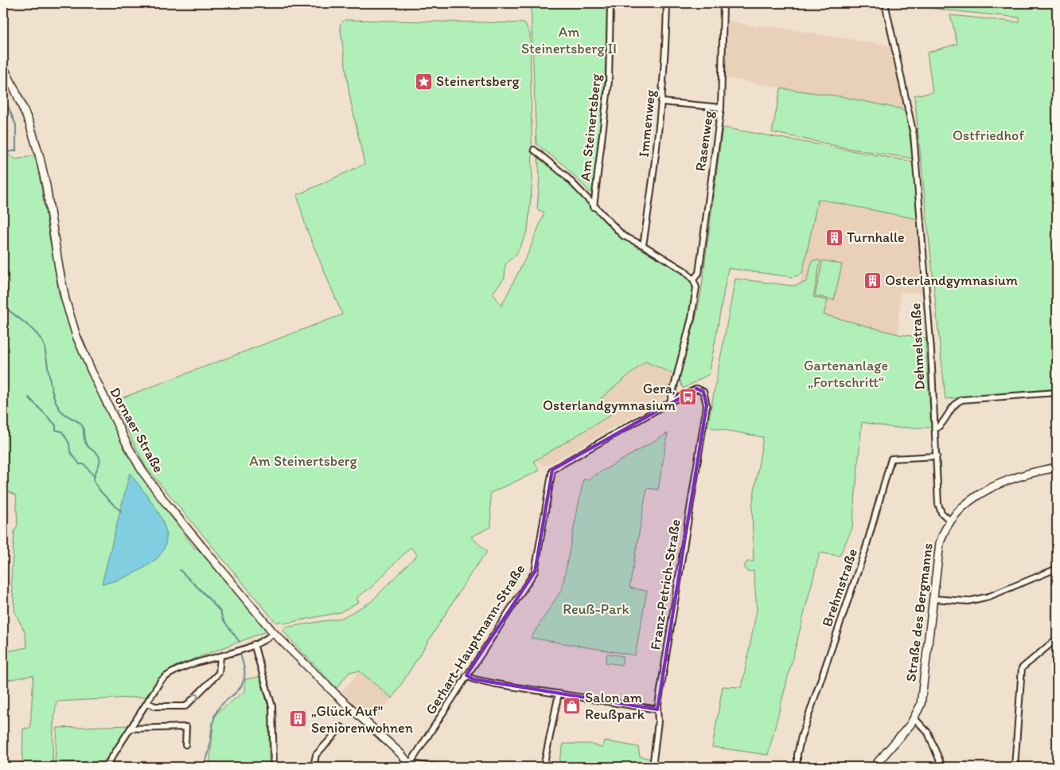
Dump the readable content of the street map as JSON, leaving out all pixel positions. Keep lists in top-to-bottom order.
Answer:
{
  "streets": {
    "main road": ["Dornaer Straße", "Straße des Bergmanns"],
    "street": [
      "Immenweg",
      "Am Steinertsberg",
      "Rasenweg",
      "Dehmelstraße",
      "Franz-Petrich-Straße",
      "Brehmstraße",
      "Gerhart-Hauptmann-Straße"
    ]
  },
  "crossings": [
    ["Immenweg", "Am Steinertsberg"],
    ["Am Steinertsberg", "Rasenweg"],
    ["Dehmelstraße", "Brehmstraße"],
    ["Dehmelstraße", "Straße des Bergmanns"],
    ["Dornaer Straße", "Gerhart-Hauptmann-Straße"],
    ["Franz-Petrich-Straße", "Gerhart-Hauptmann-Straße"]
  ],
  "one_way": ["Gerhart-Hauptmann-Straße"],
  "parks": [
    "Am Steinertsberg II",
    "Ostfriedhof",
    "Gartenanlage „Fortschritt“",
    "Am Steinertsberg",
    "Reuß-Park"
  ],
  "places": {
    "place": ["Steinertsberg"],
    "building": ["Turnhalle", "Osterlandgymnasium", "„Glück Auf\" Seniorenwohnen"],
    "bus stop": ["Gera, Osterlandgymnasium"],
    "shop": ["Salon am Reußpark"]
  }
}
